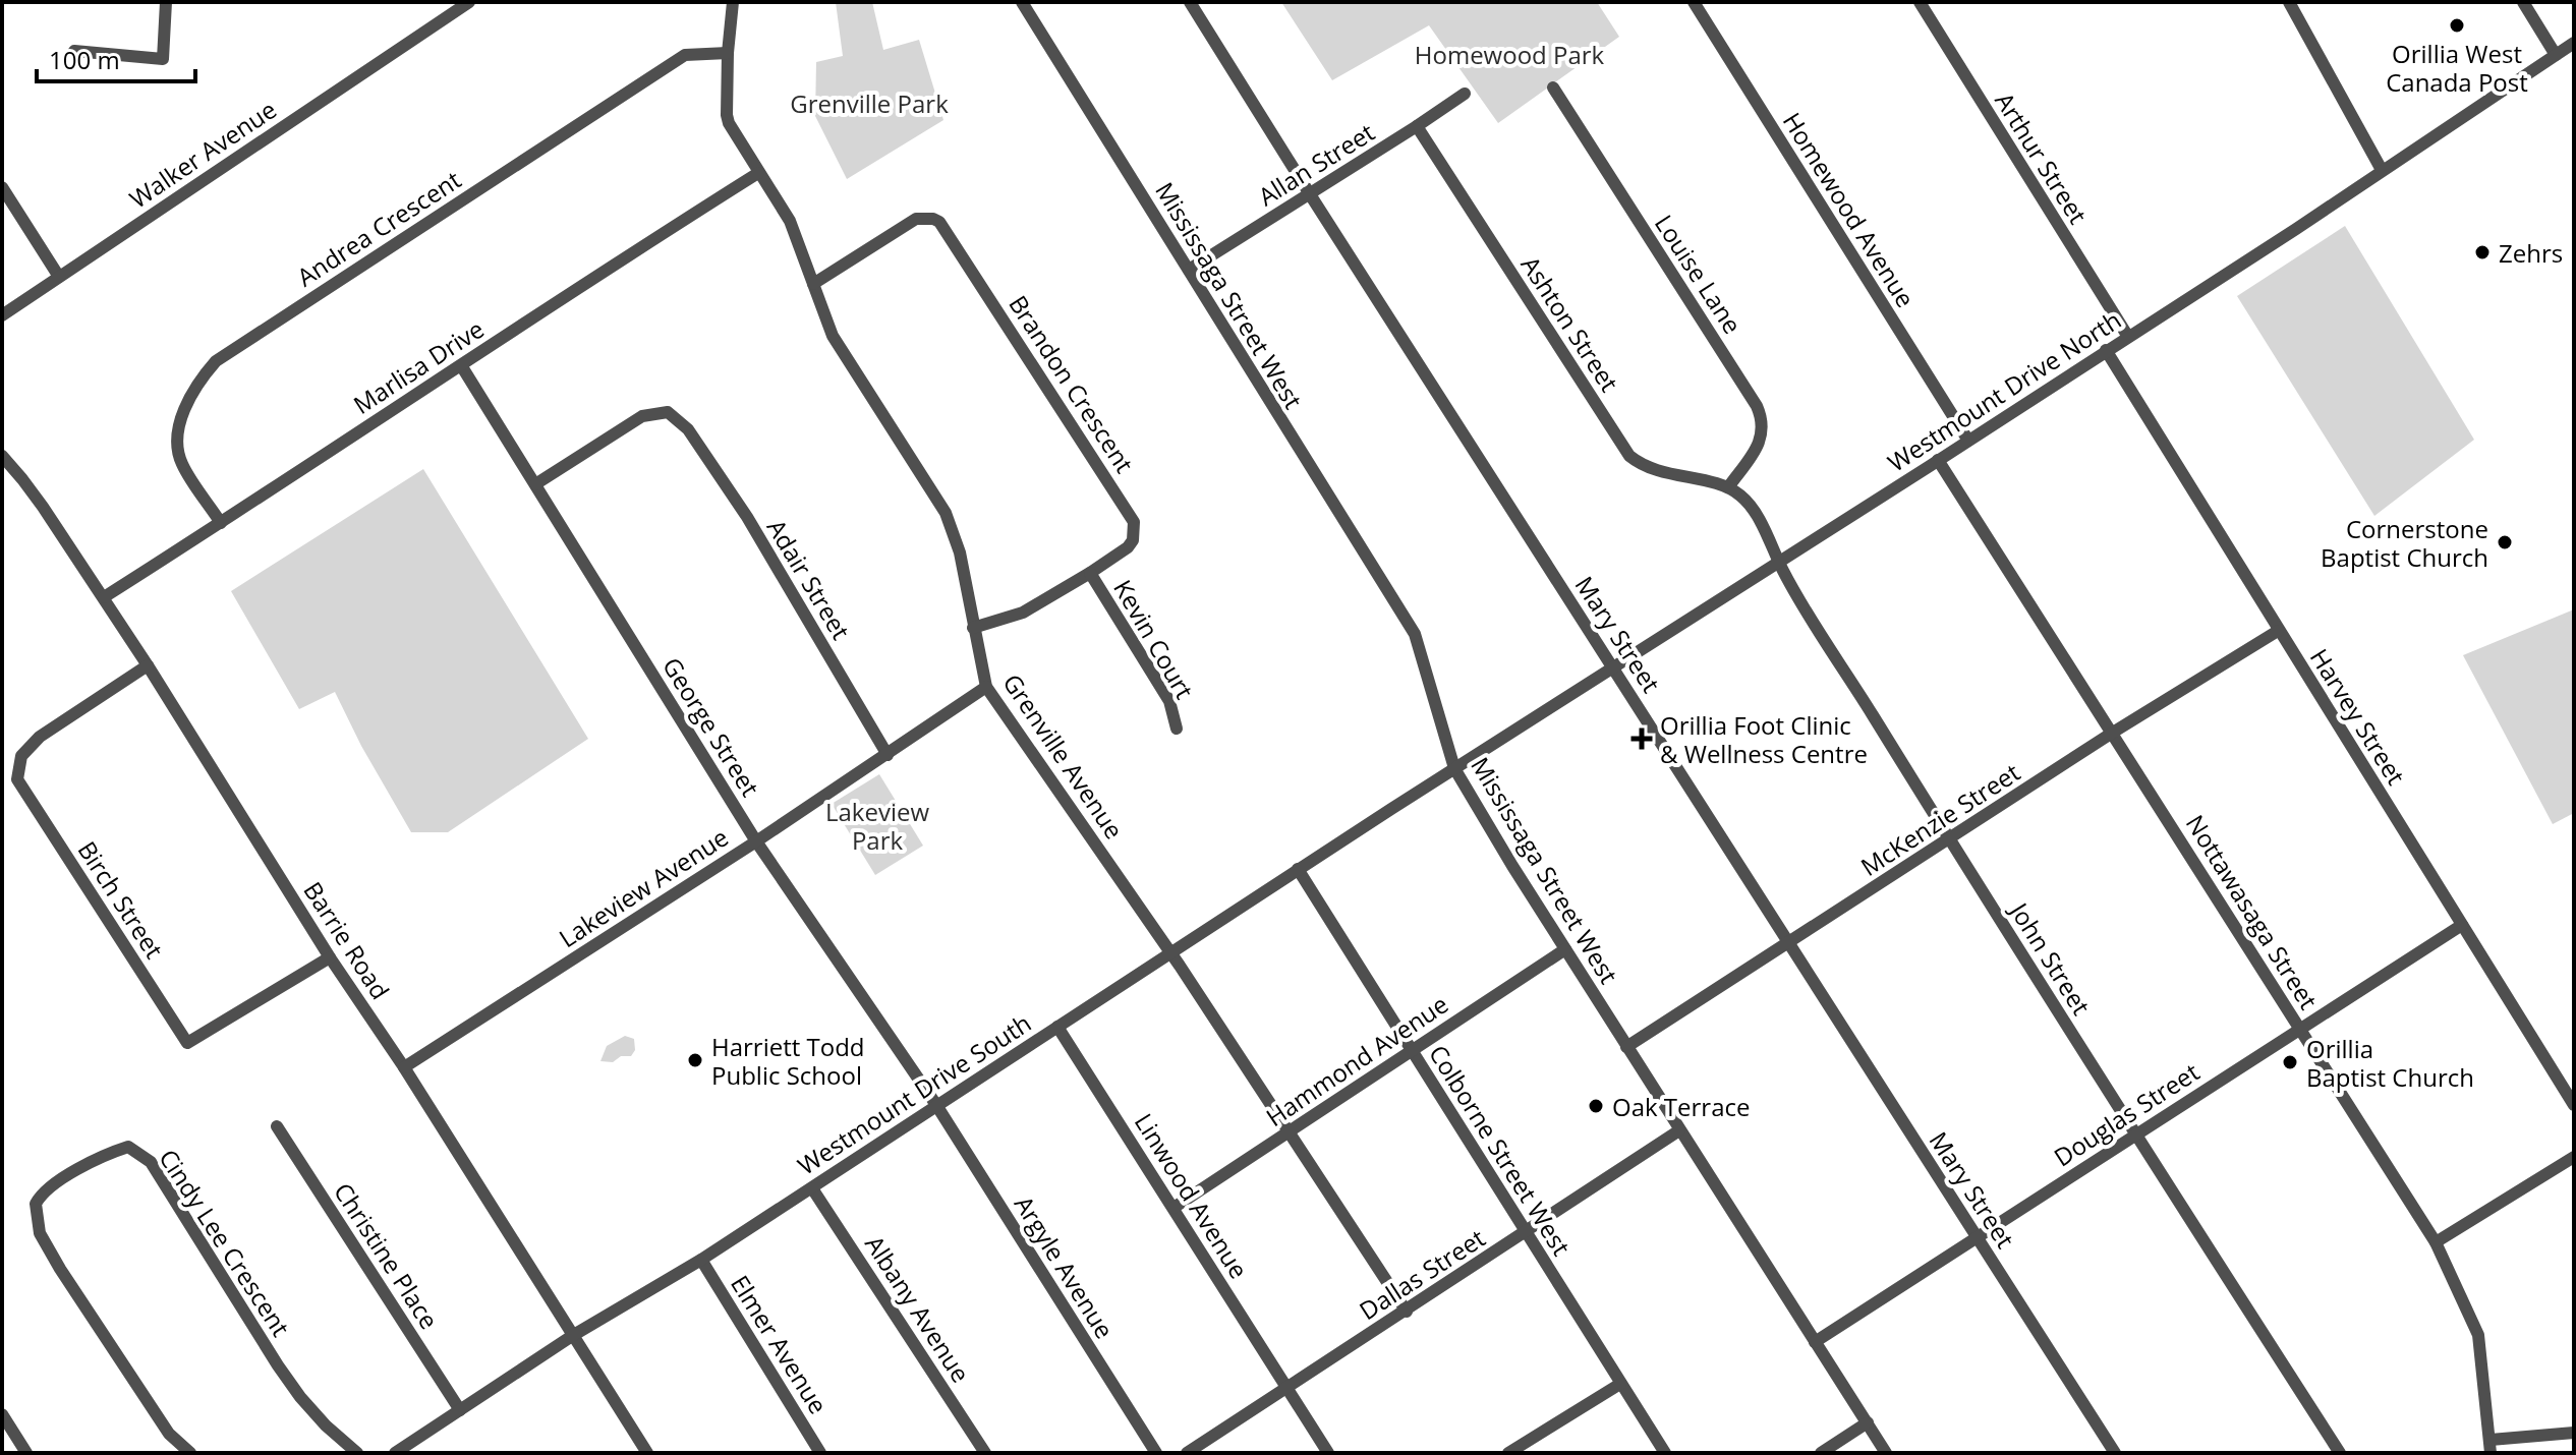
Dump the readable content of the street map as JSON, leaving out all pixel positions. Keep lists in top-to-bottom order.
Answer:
{
  "streets": {
    "street": [
      "Walker Avenue",
      "Arthur Street",
      "Allan Street",
      "Homewood Avenue",
      "Andrea Crescent",
      "Louise Lane",
      "Mississaga Street West",
      "Ashton Street",
      "Marlisa Drive",
      "Brandon Crescent",
      "Westmount Drive North",
      "Adair Street",
      "Mary Street",
      "Kevin Court",
      "Harvey Street",
      "George Street",
      "Grenville Avenue",
      "McKenzie Street",
      "Lakeview Avenue",
      "Birch Street",
      "Nottawasaga Street",
      "Barrie Road",
      "John Street",
      "Hammond Avenue",
      "Westmount Drive South",
      "Douglas Street",
      "Colborne Street West",
      "Linwood Avenue",
      "Cindy Lee Crescent",
      "Christine Place",
      "Argyle Avenue",
      "Dallas Street",
      "Albany Avenue",
      "Elmer Avenue"
    ]
  },
  "crossings": [
    ["Arthur Street", "Westmount Drive North"],
    ["Allan Street", "Mississaga Street West"],
    ["Allan Street", "Ashton Street"],
    ["Allan Street", "Mary Street"],
    ["Homewood Avenue", "Westmount Drive North"],
    ["Andrea Crescent", "Marlisa Drive"],
    ["Andrea Crescent", "Grenville Avenue"],
    ["Louise Lane", "Ashton Street"],
    ["Louise Lane", "John Street"],
    ["Mississaga Street West", "Westmount Drive North"],
    ["Mississaga Street West", "McKenzie Street"],
    ["Mississaga Street West", "Hammond Avenue"],
    ["Mississaga Street West", "Westmount Drive South"],
    ["Mississaga Street West", "Douglas Street"],
    ["Mississaga Street West", "Dallas Street"],
    ["Ashton Street", "John Street"],
    ["Marlisa Drive", "George Street"],
    ["Marlisa Drive", "Grenville Avenue"],
    ["Marlisa Drive", "Barrie Road"],
    ["Brandon Crescent", "Kevin Court"],
    ["Brandon Crescent", "Grenville Avenue"],
    ["Westmount Drive North", "Mary Street"],
    ["Westmount Drive North", "Harvey Street"],
    ["Westmount Drive North", "Nottawasaga Street"],
    ["Westmount Drive North", "John Street"],
    ["Westmount Drive North", "Westmount Drive South"],
    ["Adair Street", "George Street"],
    ["Adair Street", "Lakeview Avenue"],
    ["Mary Street", "McKenzie Street"],
    ["Mary Street", "Douglas Street"],
    ["Harvey Street", "McKenzie Street"],
    ["Harvey Street", "Douglas Street"],
    ["George Street", "Lakeview Avenue"],
    ["George Street", "Westmount Drive South"],
    ["George Street", "Argyle Avenue"],
    ["Grenville Avenue", "Lakeview Avenue"],
    ["Grenville Avenue", "Hammond Avenue"],
    ["Grenville Avenue", "Westmount Drive South"],
    ["Grenville Avenue", "Dallas Street"],
    ["McKenzie Street", "Nottawasaga Street"],
    ["McKenzie Street", "John Street"],
    ["Lakeview Avenue", "Barrie Road"],
    ["Birch Street", "Barrie Road"],
    ["Nottawasaga Street", "Douglas Street"],
    ["Barrie Road", "Westmount Drive South"],
    ["John Street", "Douglas Street"],
    ["Hammond Avenue", "Colborne Street West"],
    ["Hammond Avenue", "Linwood Avenue"],
    ["Westmount Drive South", "Colborne Street West"],
    ["Westmount Drive South", "Linwood Avenue"],
    ["Westmount Drive South", "Christine Place"],
    ["Westmount Drive South", "Argyle Avenue"],
    ["Westmount Drive South", "Albany Avenue"],
    ["Westmount Drive South", "Elmer Avenue"],
    ["Colborne Street West", "Dallas Street"],
    ["Linwood Avenue", "Dallas Street"]
  ],
  "parks": ["Homewood Park", "Grenville Park", "Lakeview Park"],
  "places": {
    "other": [
      "Orillia West Canada Post",
      "Zehrs",
      "Cornerstone Baptist Church",
      "Harriett Todd Public School",
      "Orillia Baptist Church",
      "Oak Terrace"
    ],
    "health": ["Orillia Foot Clinic & Wellness Centre"]
  },
  "scale_bar": "100 m"
}
